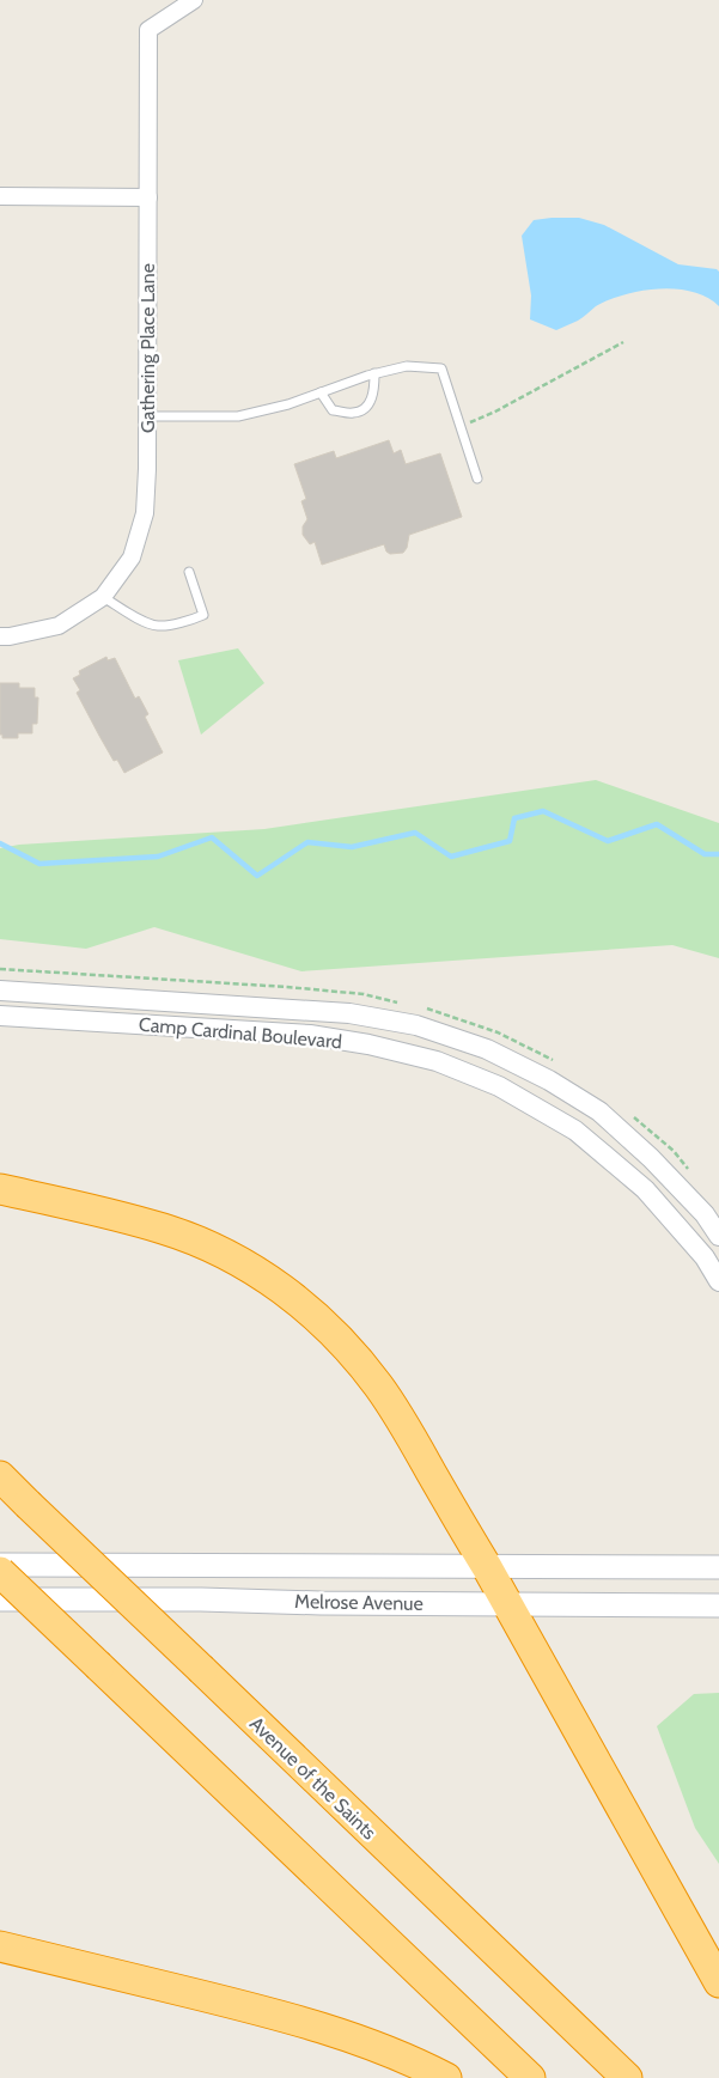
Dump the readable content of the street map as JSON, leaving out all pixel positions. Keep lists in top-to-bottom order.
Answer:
{
  "streets": {
    "highway": ["Avenue of the Saints"],
    "main road": ["Melrose Avenue"],
    "street": ["Gathering Place Lane", "Camp Cardinal Boulevard"]
  }
}
